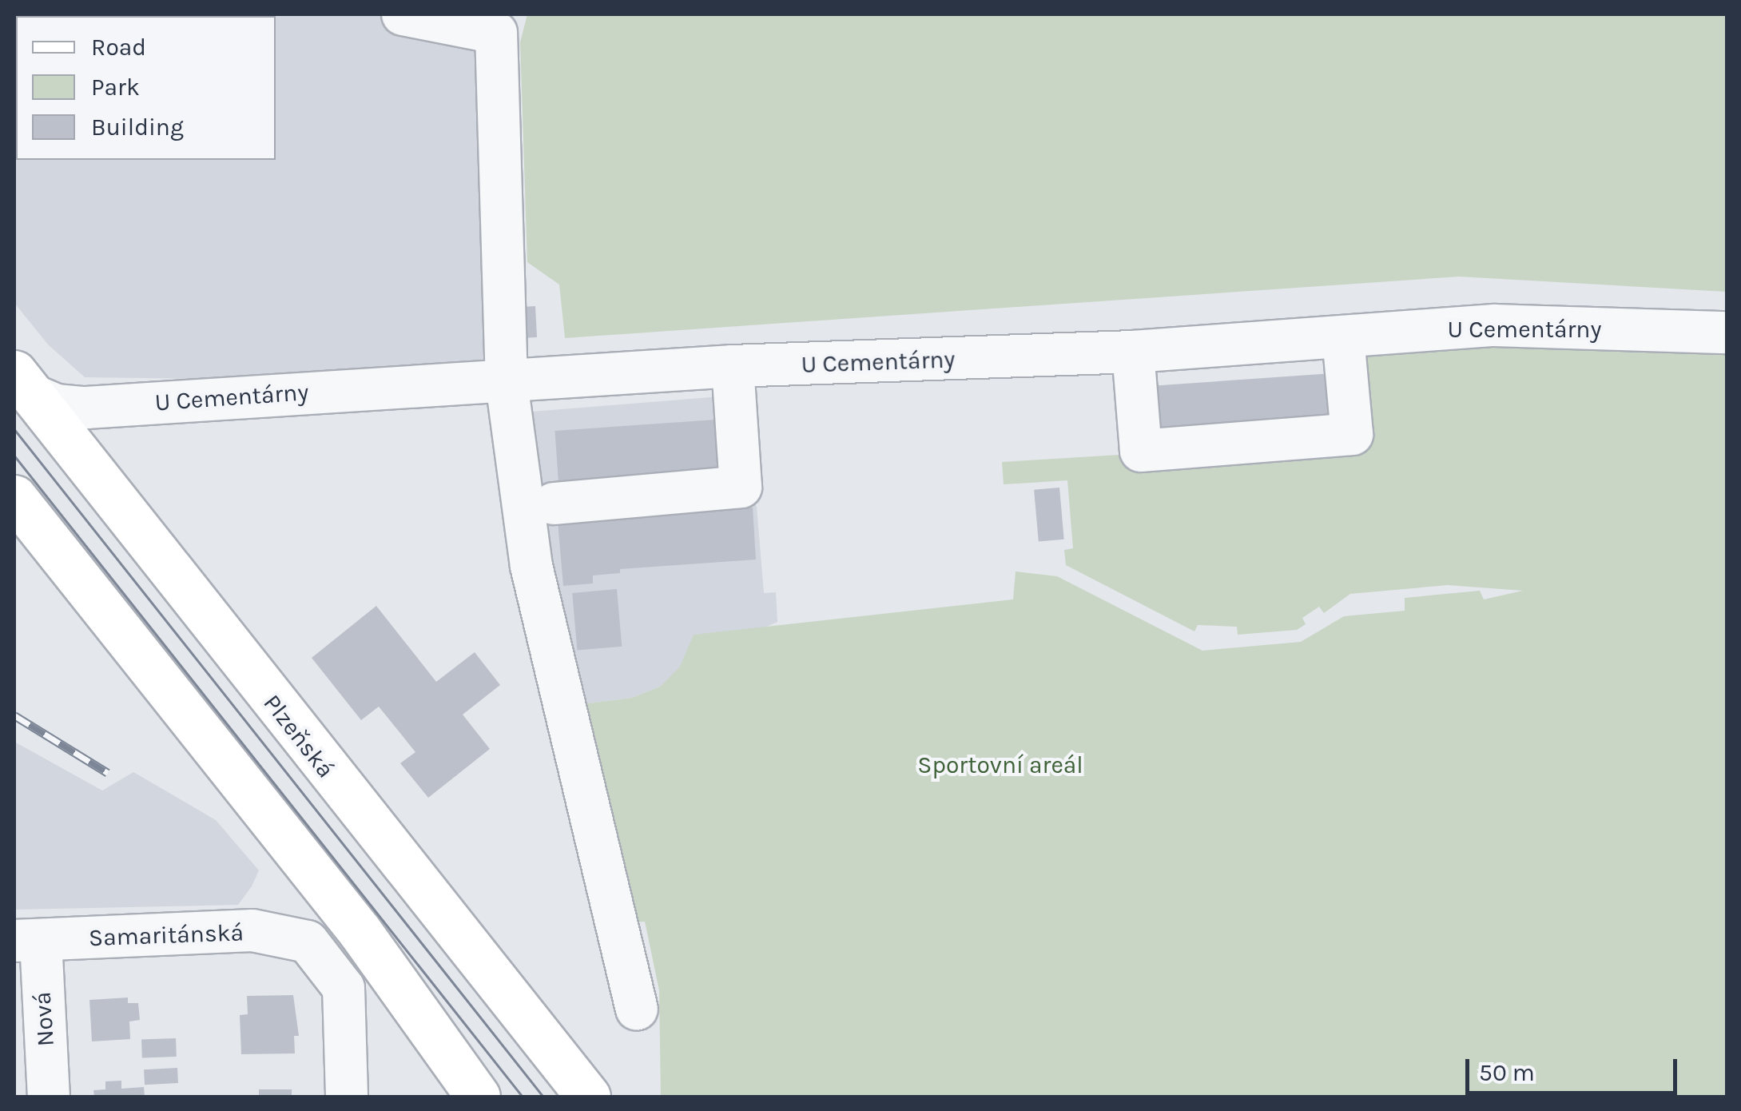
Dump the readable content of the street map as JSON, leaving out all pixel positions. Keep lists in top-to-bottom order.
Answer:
{
  "streets": {
    "main road": ["Plzeňská"],
    "street": ["U Cementárny", "Samaritánská", "Nová"]
  },
  "crossings": [
    ["U Cementárny", "Plzeňská"],
    ["Samaritánská", "Nová"]
  ],
  "parks": ["Sportovní areál"],
  "legend": ["Road", "Park", "Building"],
  "scale_bar": "50 m"
}
